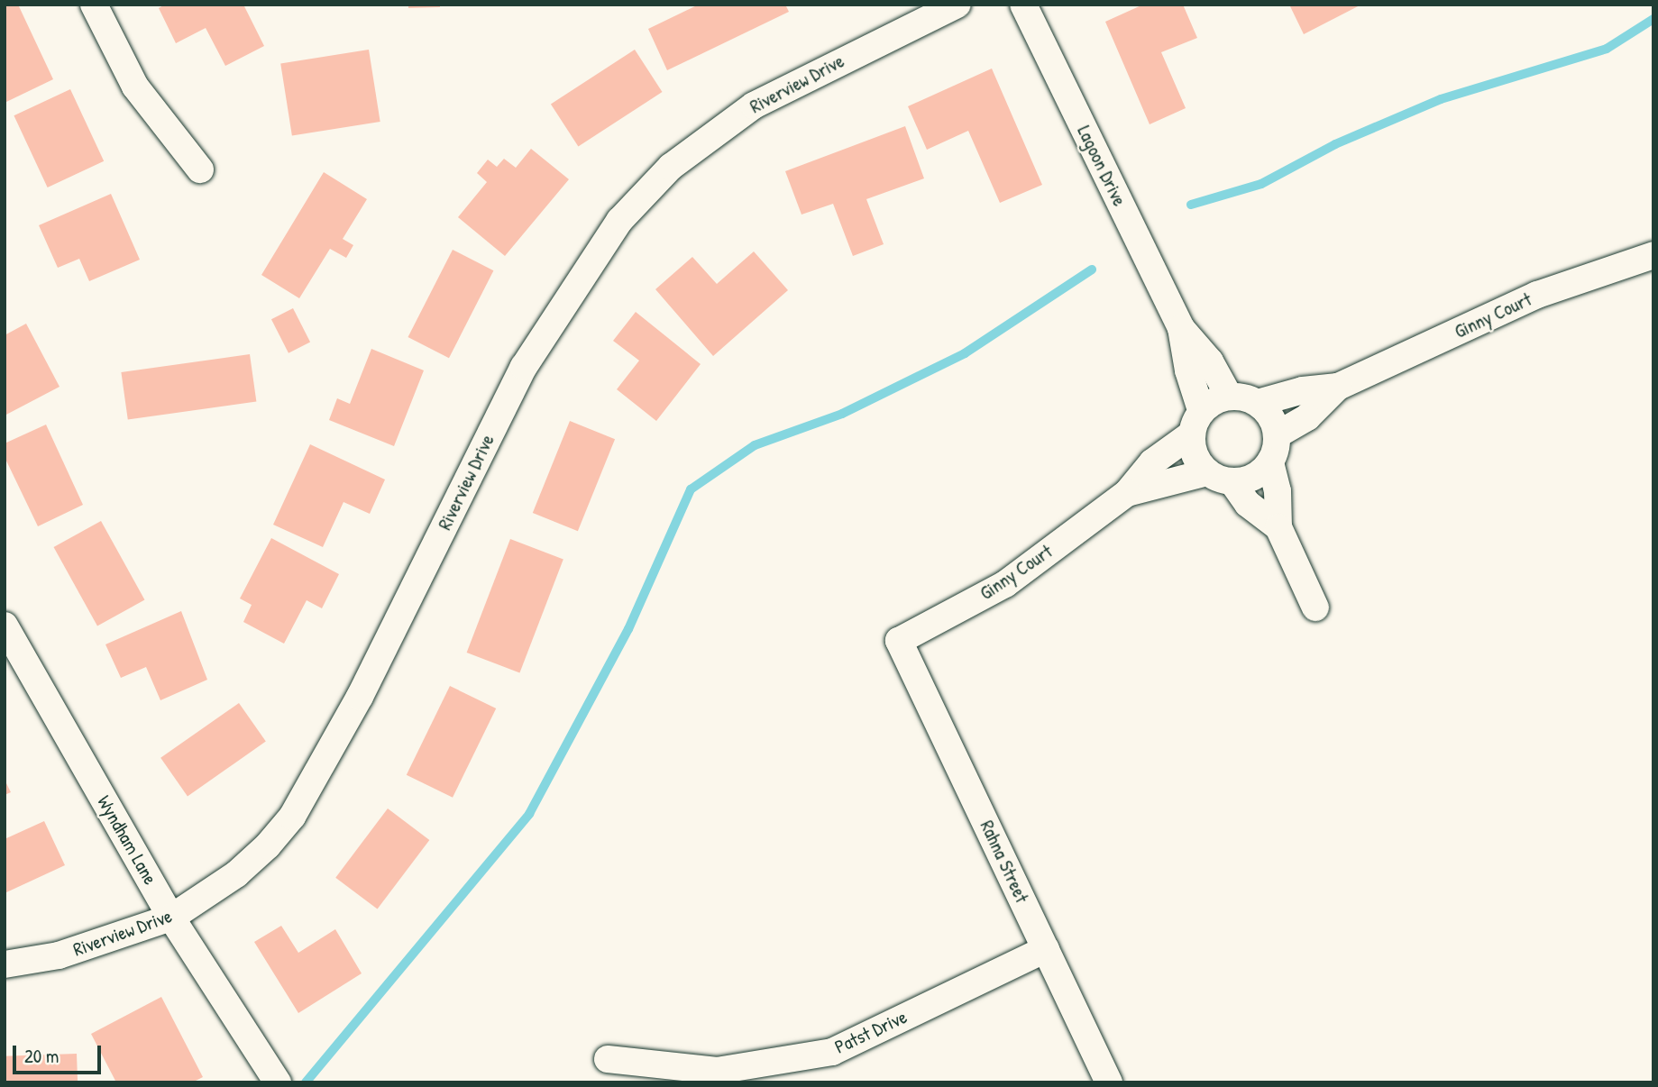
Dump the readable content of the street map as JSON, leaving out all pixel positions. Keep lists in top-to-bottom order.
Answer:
{
  "streets": {
    "street": [
      "Riverview Drive",
      "Lagoon Drive",
      "Ginny Court",
      "Wyndham Lane",
      "Rahna Street",
      "Patst Drive"
    ]
  },
  "crossings": [
    ["Riverview Drive", "Wyndham Lane"],
    ["Ginny Court", "Rahna Street"],
    ["Rahna Street", "Patst Drive"]
  ],
  "scale_bar": "20 m"
}
